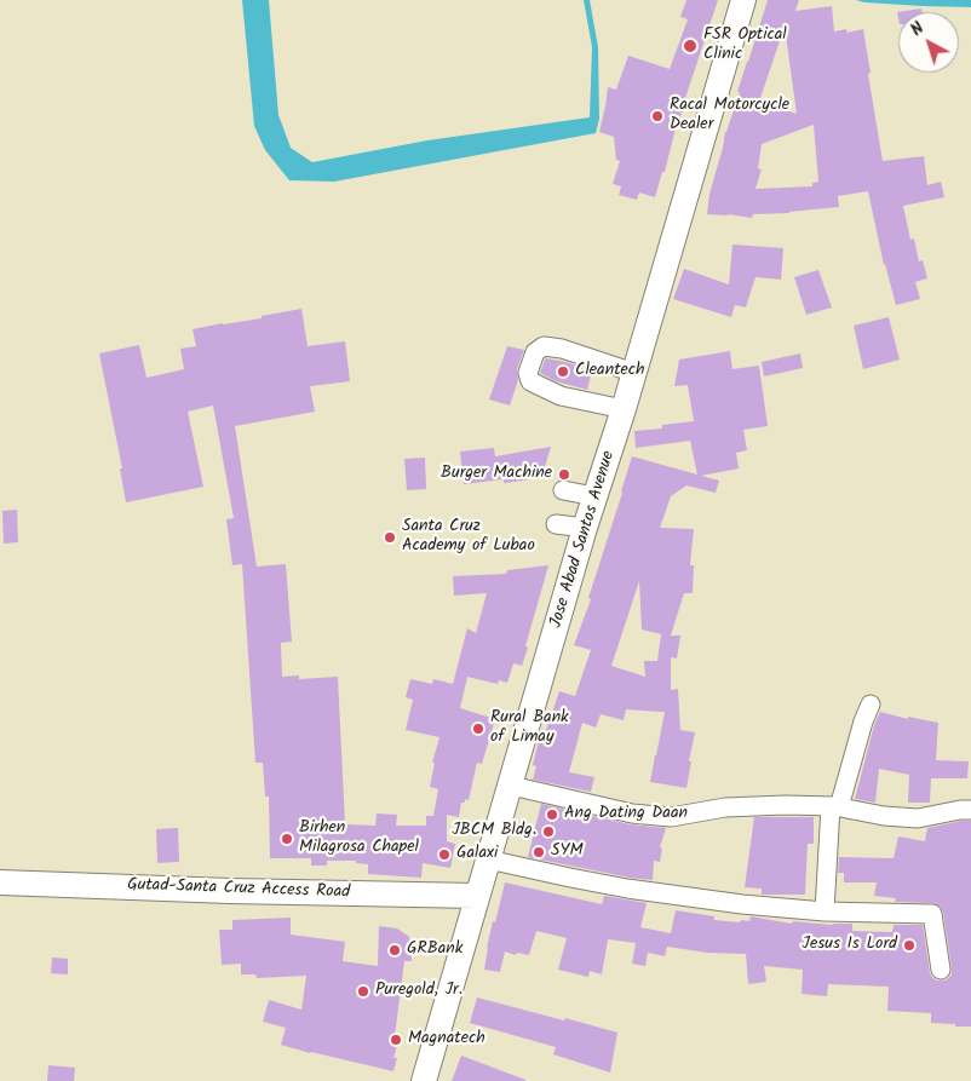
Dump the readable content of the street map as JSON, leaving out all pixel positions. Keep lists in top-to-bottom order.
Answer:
{
  "streets": {
    "main road": ["Jose Abad Santos Avenue", "Gutad-Santa Cruz Access Road"]
  },
  "crossings": [
    ["Jose Abad Santos Avenue", "Gutad-Santa Cruz Access Road"]
  ],
  "places": [
    "FSR Optical Clinic",
    "Racal Motorcycle Dealer",
    "Cleantech",
    "Burger Machine",
    "Santa Cruz Academy of Lubao",
    "Rural Bank of Limay",
    "Ang Dating Daan",
    "JBCM Bldg.",
    "Birhen Milagrosa Chapel",
    "SYM",
    "Galaxi",
    "Jesus Is Lord",
    "GRBank",
    "Puregold, Jr.",
    "Magnatech"
  ],
  "north": "top left"
}
